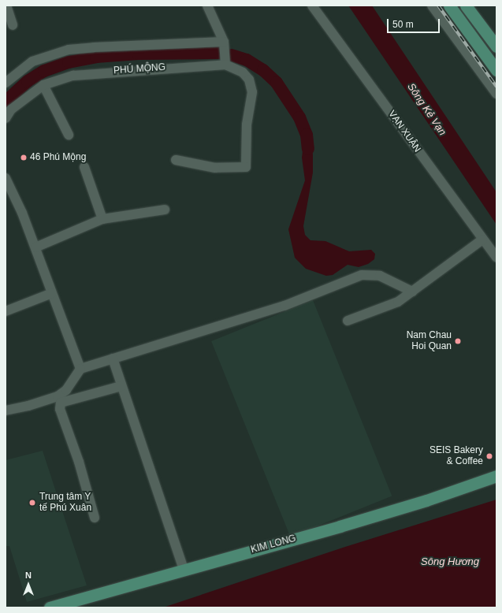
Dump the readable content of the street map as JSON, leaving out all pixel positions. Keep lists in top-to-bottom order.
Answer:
{
  "streets": {
    "main road": ["KIM LONG"],
    "street": ["PHÚ MỘNG", "VẠN XUÂN"]
  },
  "water": ["Sông Kẻ Vạn", "Sông Hương"],
  "places": [
    "46 Phú Mộng",
    "Nam Chau Hoi Quan",
    "SEIS Bakery & Coffee",
    "Trung tâm Y tế Phú Xuân"
  ],
  "scale_bar": "50 m",
  "north": "top"
}
